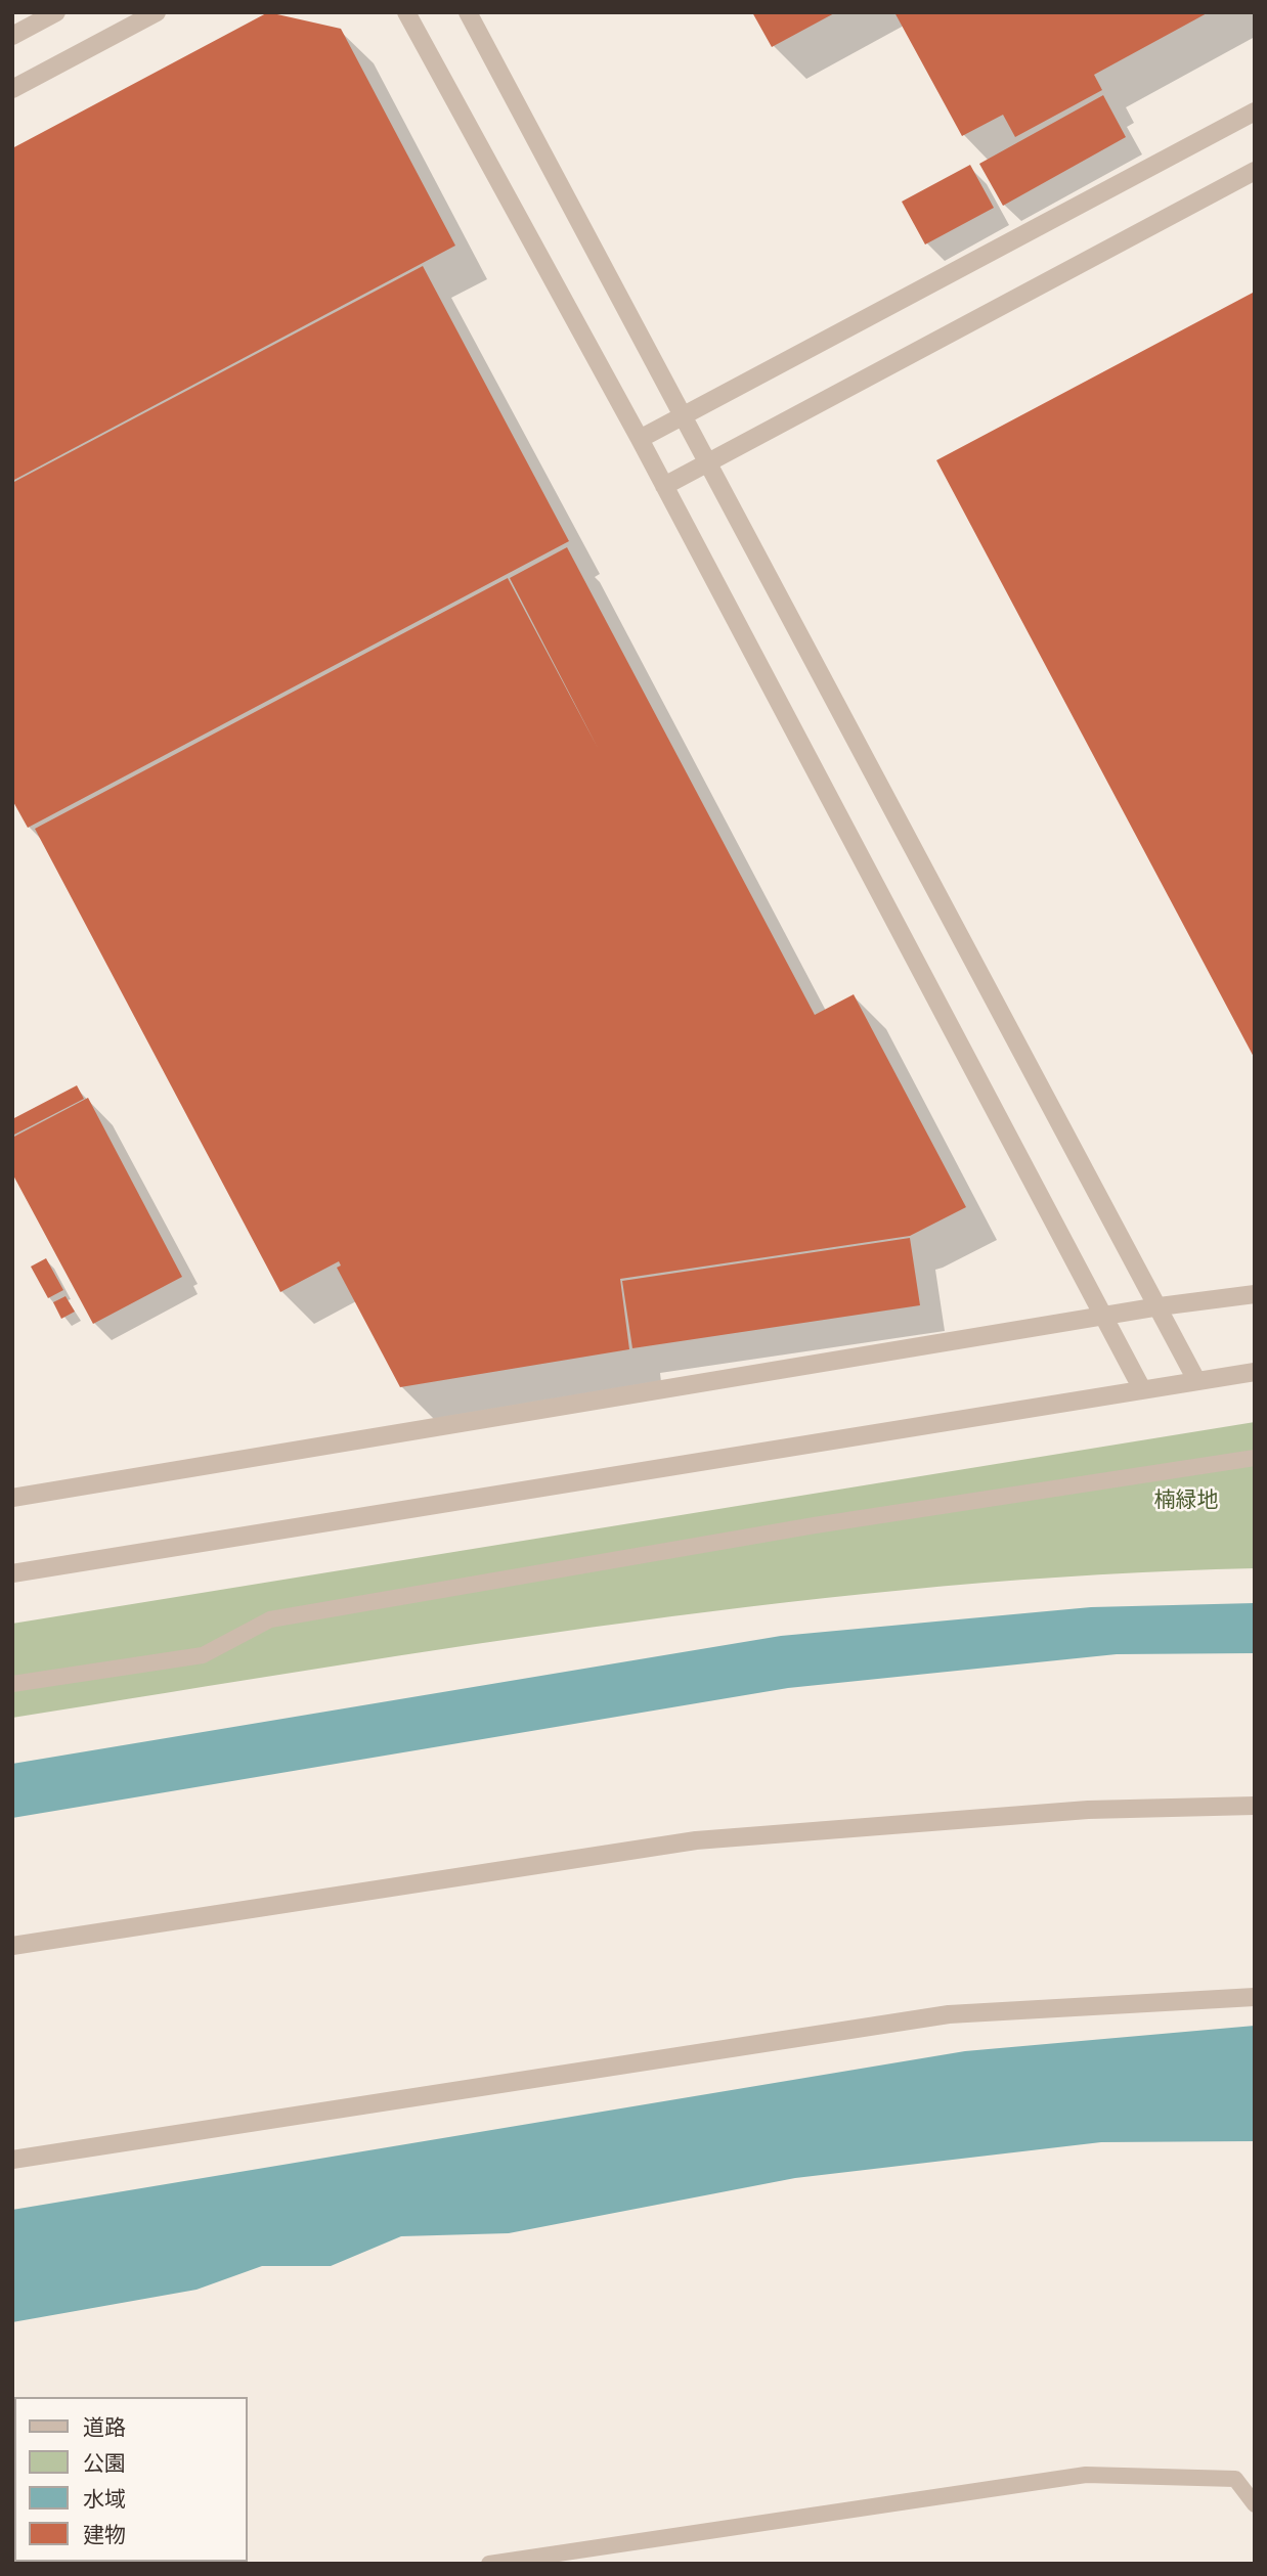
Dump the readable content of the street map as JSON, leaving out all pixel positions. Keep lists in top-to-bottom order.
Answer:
{
  "parks": ["楠緑地"],
  "legend": [
    "道路",
    "公園",
    "水域",
    "建物"
  ]
}
